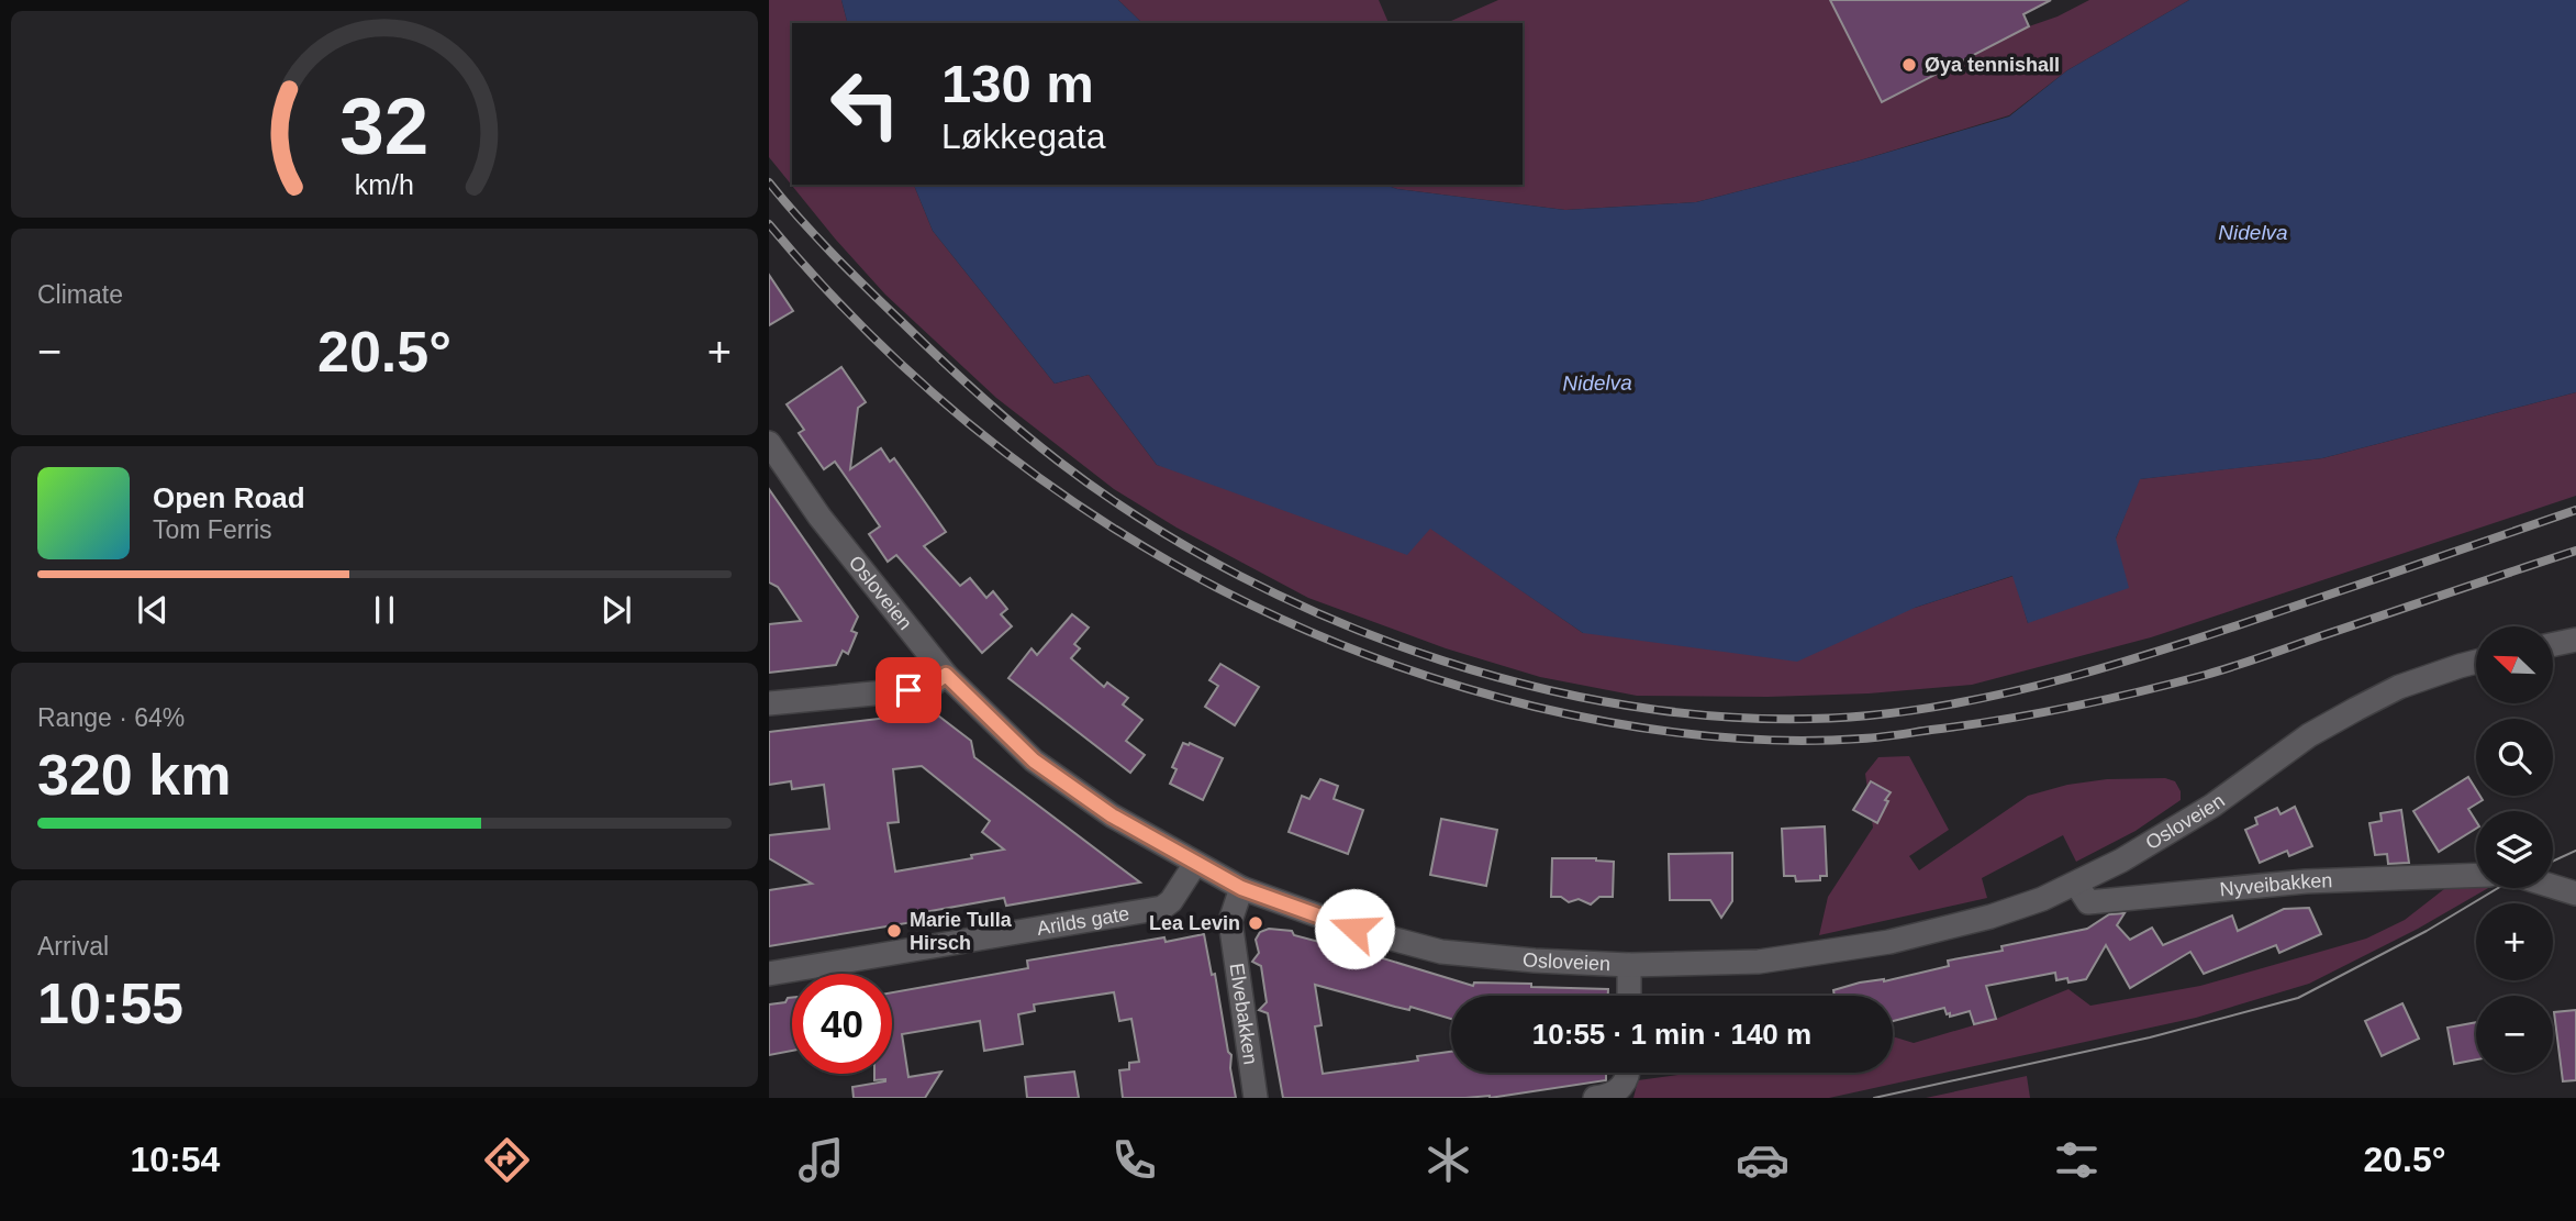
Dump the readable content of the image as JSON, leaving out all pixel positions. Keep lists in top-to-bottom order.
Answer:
{
  "streets": {
    "street": [
      "Osloveien",
      "Nyveibakken",
      "Arilds gate",
      "Elvebakken"
    ]
  },
  "crossings": [
    ["Osloveien", "Nyveibakken"],
    ["Osloveien", "Arilds gate"],
    ["Osloveien", "Elvebakken"]
  ],
  "water": ["Nidelva"],
  "places": ["Øya tennishall", "Lea Levin", "Marie Tulla Hirsch"],
  "north": "top left",
  "page": {
    "turn": ["130 m", "Løkkegata"],
    "tile": [
      "Climate",
      ["Range · 64%", "320 km"],
      ["Arrival", "10:55"]
    ],
    "heat": ["−", "20.5°", "+"],
    "song": ["Open Road", "Tom Ferris"],
    "map_buttons": ["+", "−"],
    "limit": "40",
    "trip": "10:55 · 1 min · 140 m",
    "tabs": ["10:54", "20.5°"],
    "gauge": ["32", "km/h"]
  }
}
